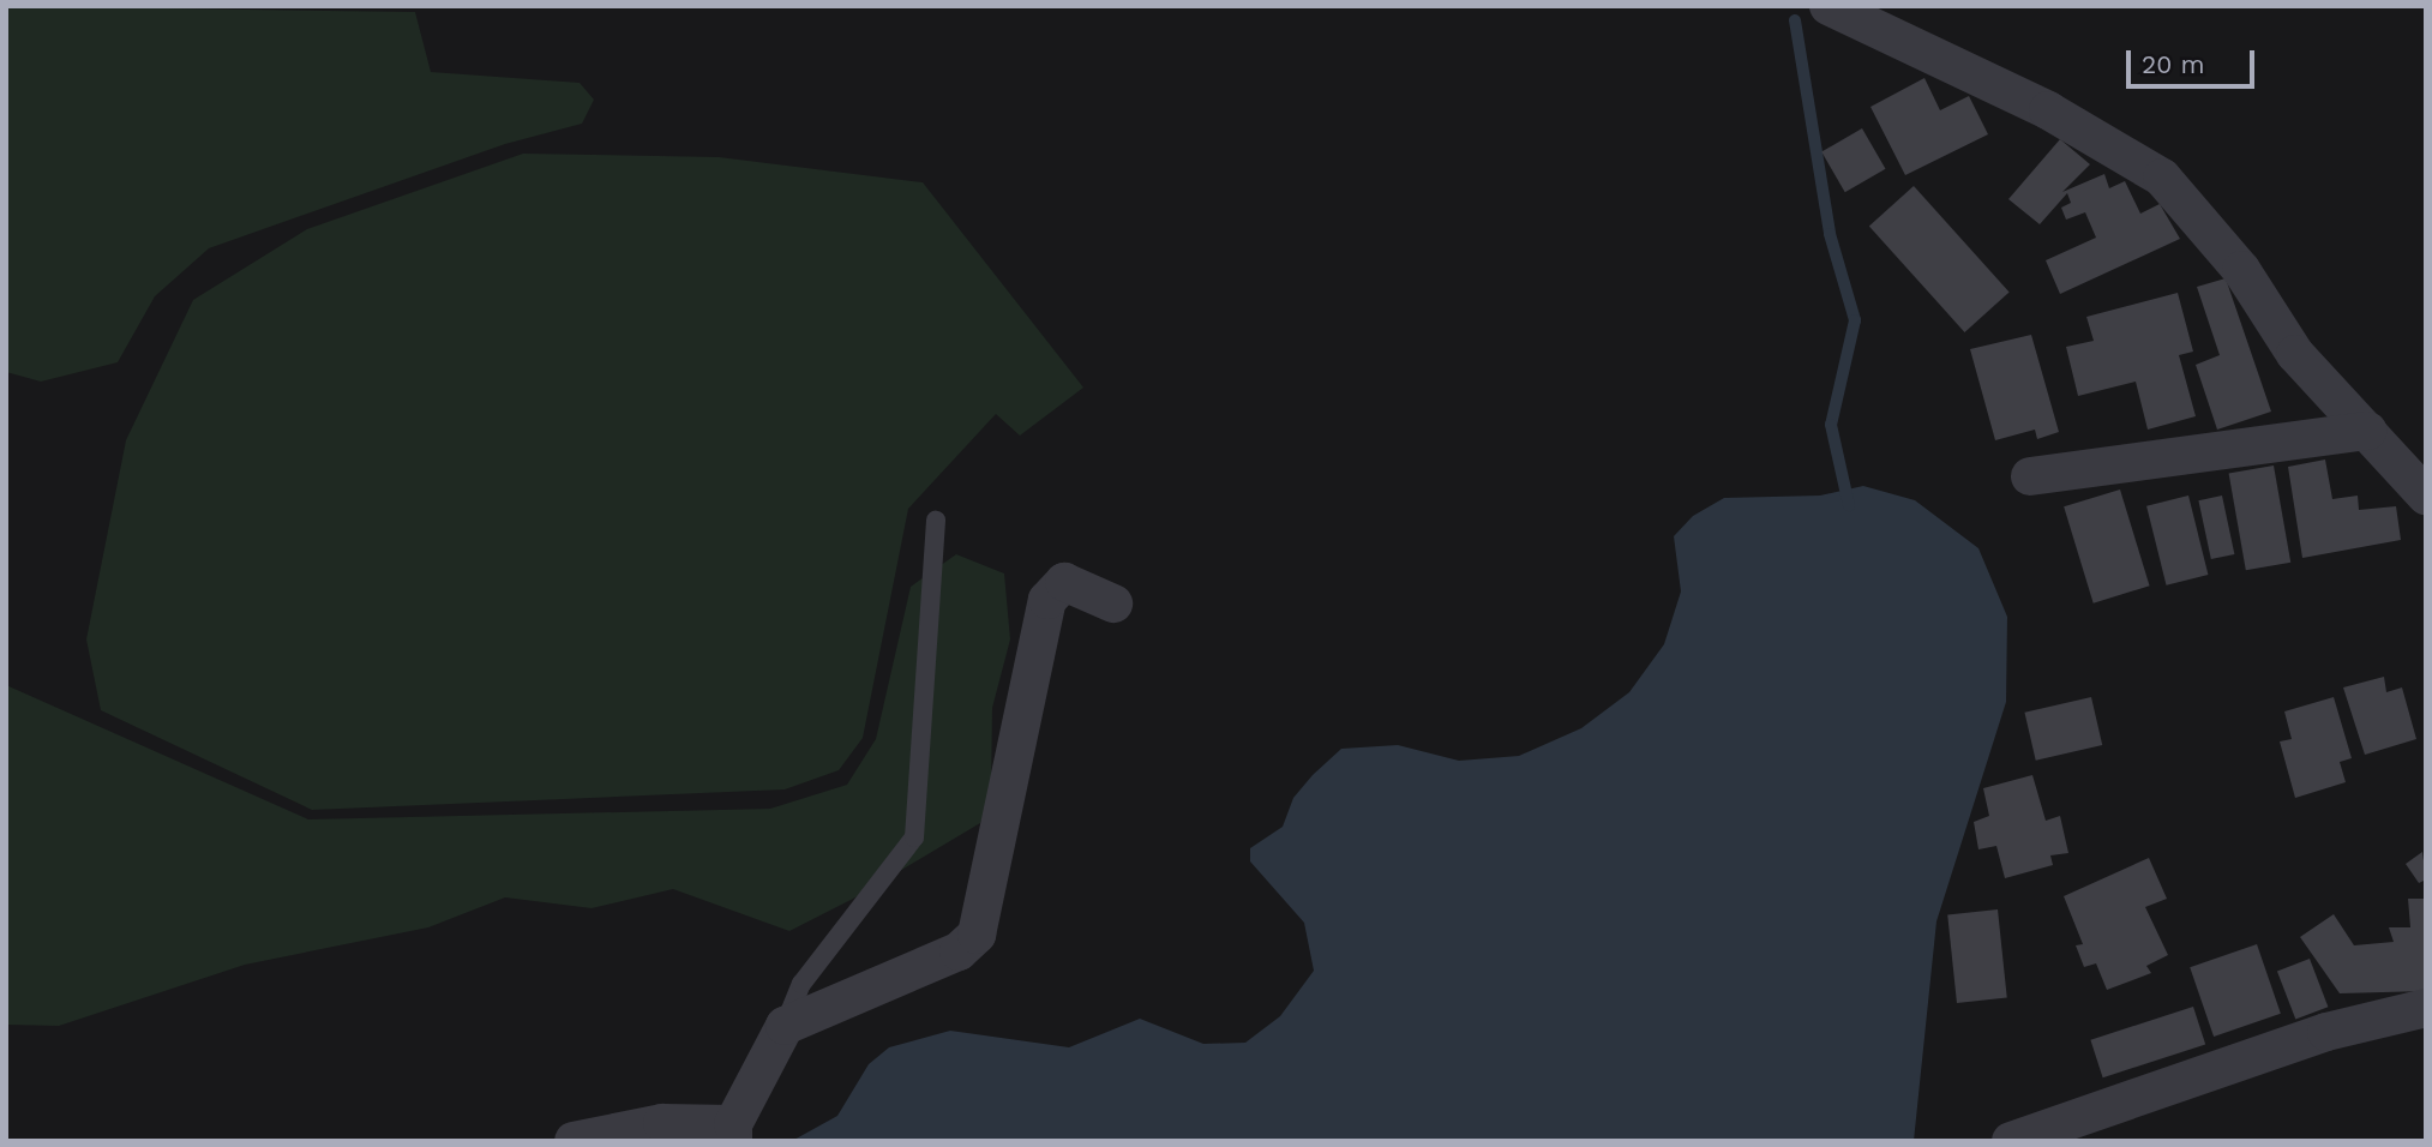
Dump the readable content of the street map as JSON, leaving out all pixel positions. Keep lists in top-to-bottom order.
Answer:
{
  "scale_bar": "20 m"
}
